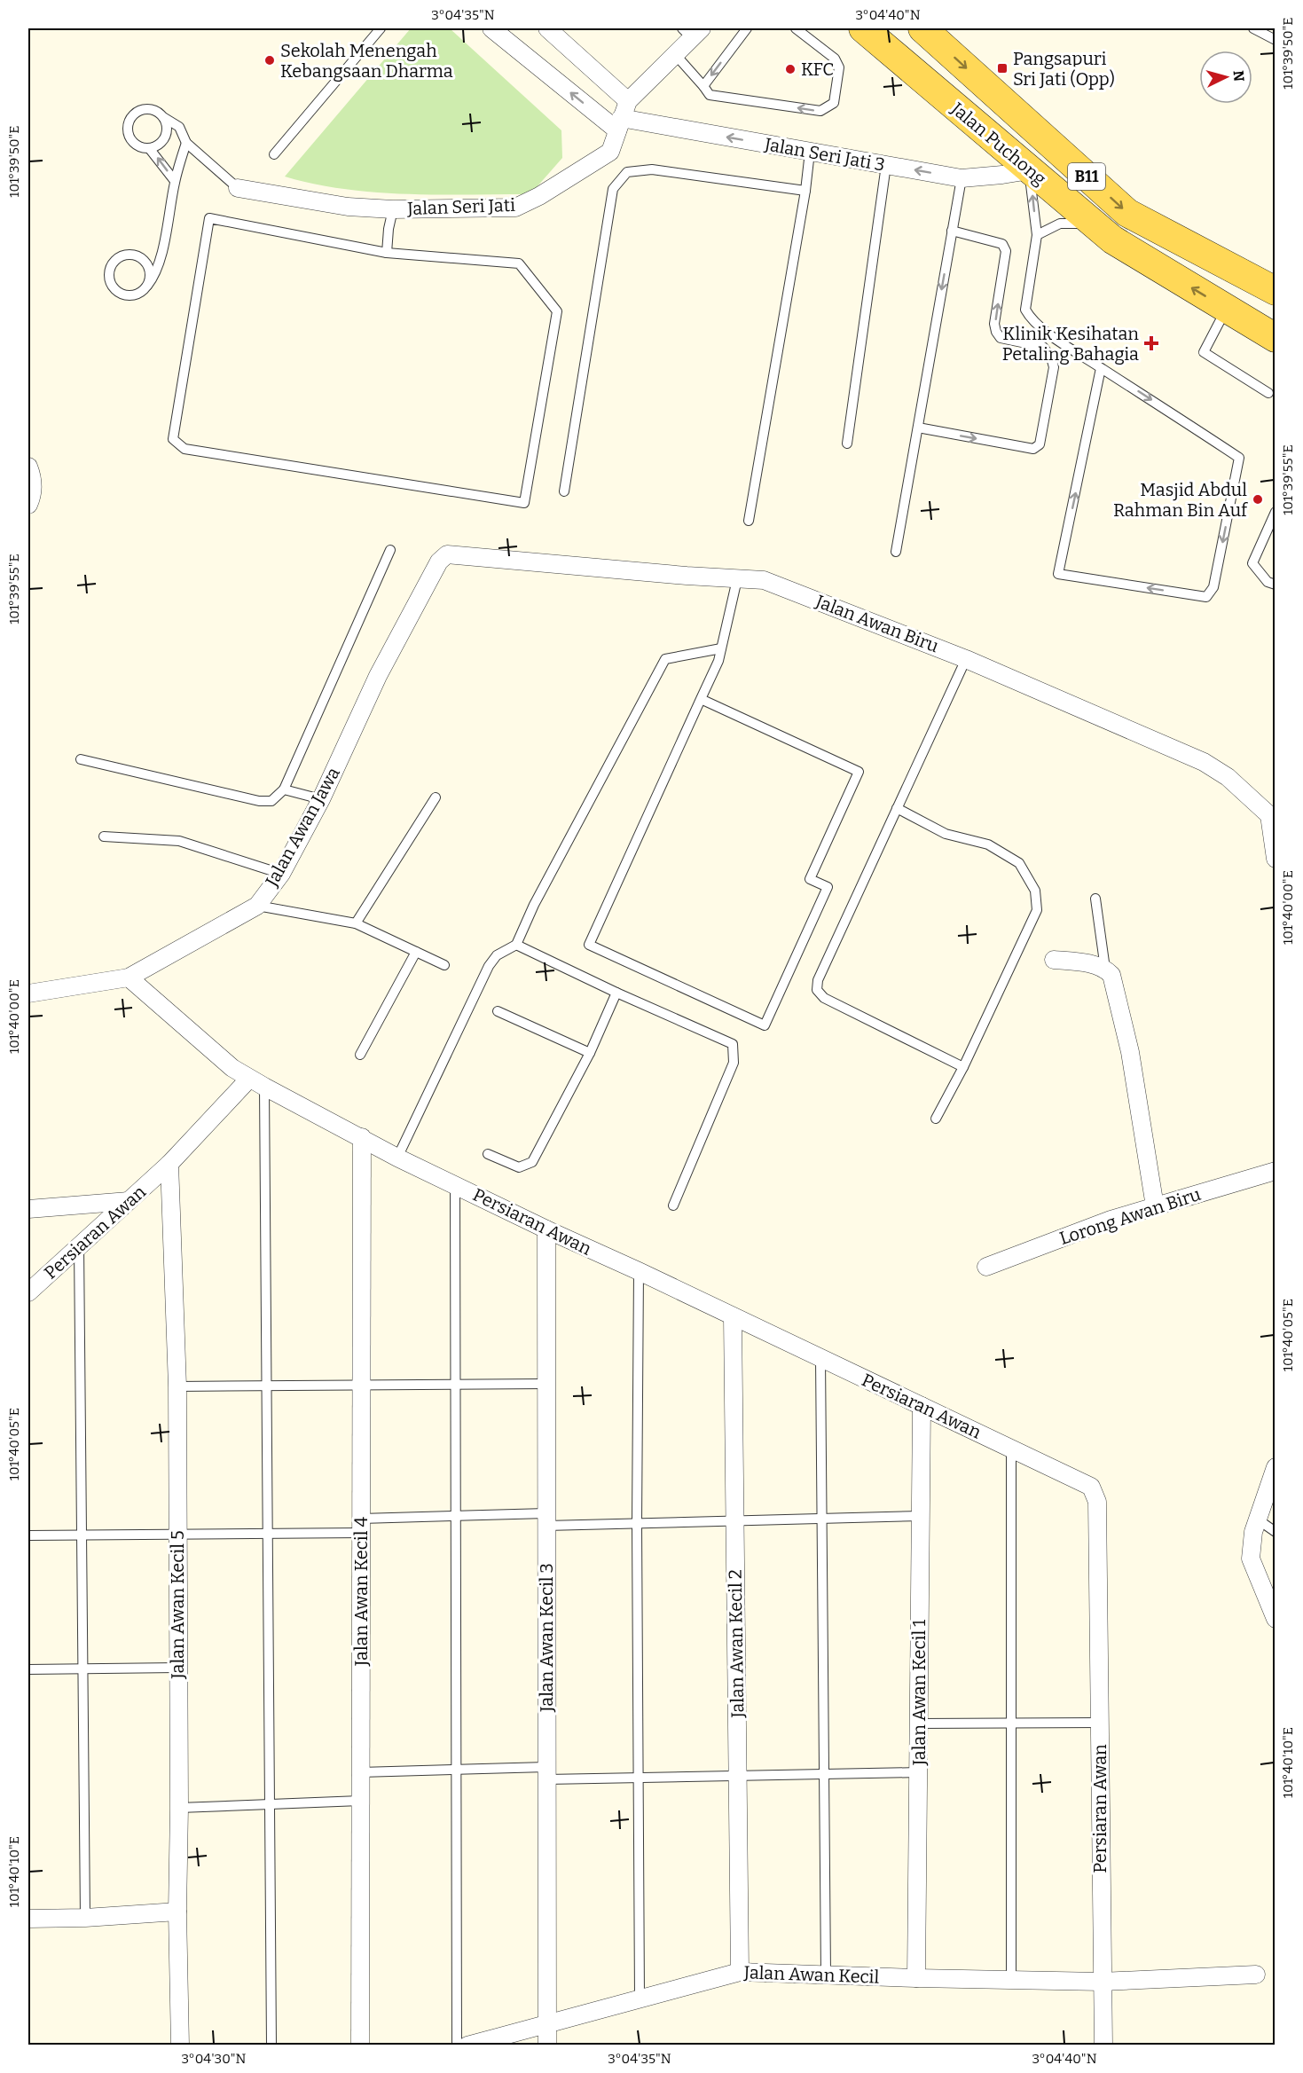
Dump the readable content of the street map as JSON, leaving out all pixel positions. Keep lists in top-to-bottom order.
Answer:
{
  "streets": {
    "main road": ["Jalan Puchong", "B11"],
    "street": [
      "Jalan Seri Jati 3",
      "Jalan Seri Jati",
      "Jalan Awan Biru",
      "Jalan Awan Jawa",
      "Lorong Awan Biru",
      "Persiaran Awan",
      "Jalan Awan Kecil 4",
      "Jalan Awan Kecil 5",
      "Jalan Awan Kecil 3",
      "Jalan Awan Kecil 2",
      "Jalan Awan Kecil 1",
      "Jalan Awan Kecil"
    ]
  },
  "crossings": [
    ["Jalan Puchong", "Jalan Seri Jati 3"],
    ["Jalan Seri Jati 3", "Jalan Seri Jati"],
    ["Jalan Awan Biru", "Jalan Awan Jawa"],
    ["Jalan Awan Jawa", "Persiaran Awan"],
    ["Persiaran Awan", "Jalan Awan Kecil 4"],
    ["Persiaran Awan", "Jalan Awan Kecil 5"],
    ["Persiaran Awan", "Jalan Awan Kecil 3"],
    ["Persiaran Awan", "Jalan Awan Kecil 2"],
    ["Persiaran Awan", "Jalan Awan Kecil 1"],
    ["Persiaran Awan", "Jalan Awan Kecil"],
    ["Jalan Awan Kecil 3", "Jalan Awan Kecil"],
    ["Jalan Awan Kecil 2", "Jalan Awan Kecil"],
    ["Jalan Awan Kecil 1", "Jalan Awan Kecil"]
  ],
  "one_way": ["Jalan Seri Jati 3"],
  "places": {
    "other": ["Sekolah Menengah Kebangsaan Dharma", "KFC", "Masjid Abdul Rahman Bin Auf"],
    "transit": ["Pangsapuri Sri Jati (Opp)"],
    "health": ["Klinik Kesihatan Petaling Bahagia"]
  },
  "north": "right",
  "coordinates": [
    "3°04'35\"N",
    "3°04'40\"N",
    "101°39'50\"E",
    "101°39'55\"E",
    "101°40'00\"E",
    "101°40'05\"E",
    "101°40'10\"E",
    "3°04'30\"N"
  ]
}
